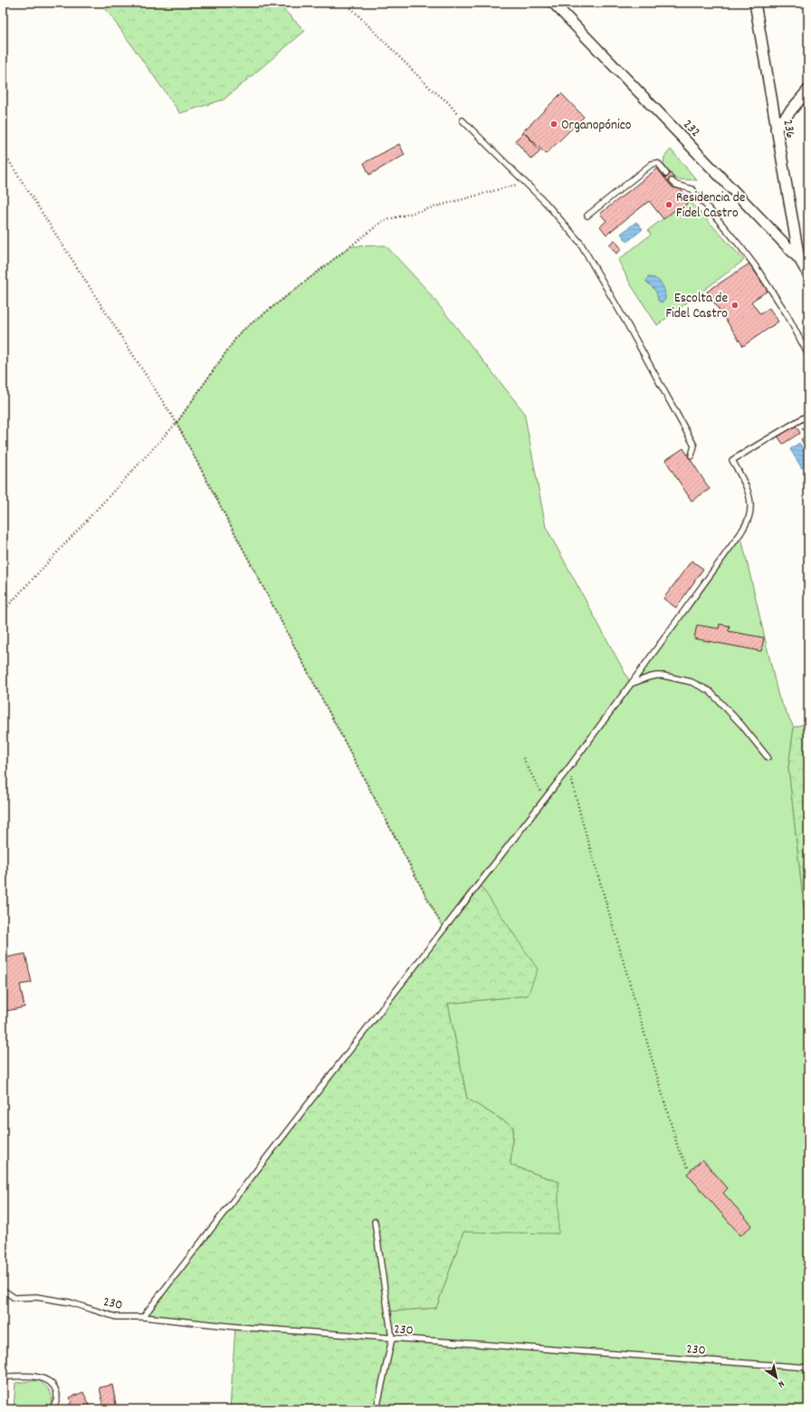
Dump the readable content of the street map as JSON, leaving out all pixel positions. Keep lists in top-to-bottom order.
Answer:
{
  "streets": {
    "street": ["232", "236"],
    "lane": ["230"]
  },
  "crossings": [
    ["232", "236"]
  ],
  "places": ["Organopónico", "Residencia de Fidel Castro", "Escolta de Fidel Castro"],
  "north": "bottom right"
}
